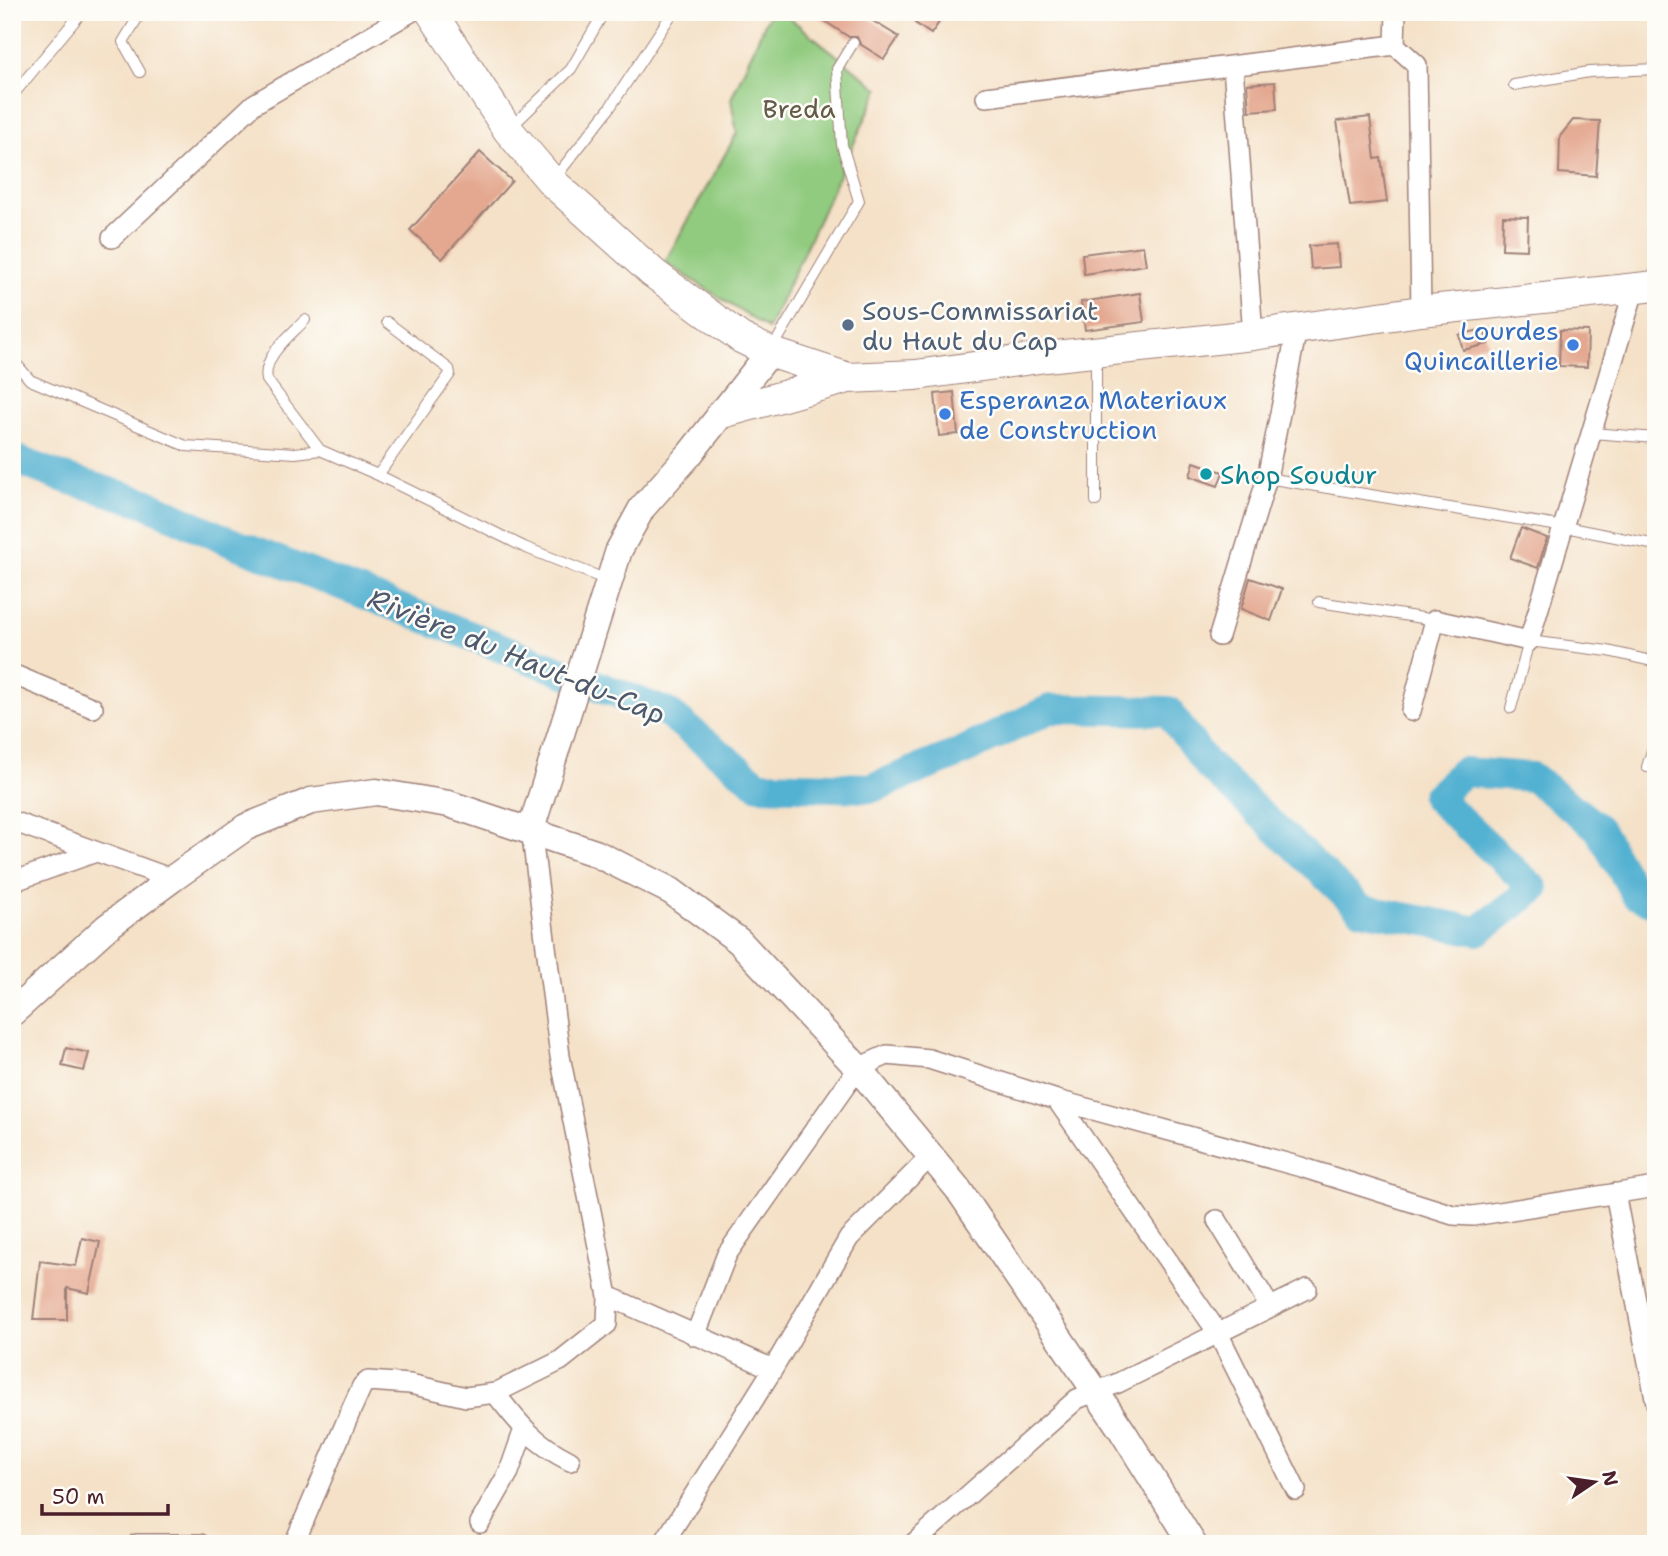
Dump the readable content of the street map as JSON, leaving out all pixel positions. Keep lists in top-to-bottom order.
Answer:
{
  "water": ["Rivière du Haut-du-Cap"],
  "parks": ["Breda"],
  "places": [
    "Sous-Commissariat du Haut du Cap",
    "Lourdes Quincaillerie",
    "Esperanza Materiaux de Construction",
    "Shop Soudur"
  ],
  "scale_bar": "50 m",
  "north": "right"
}
